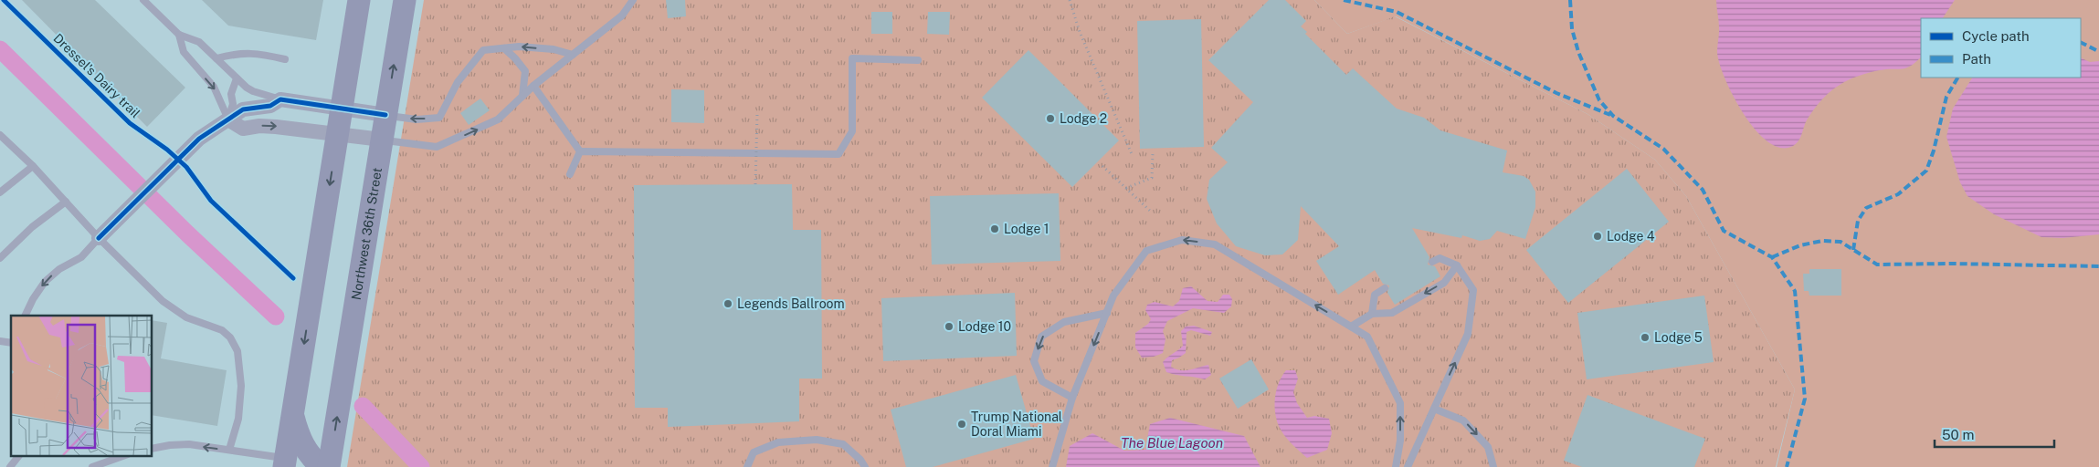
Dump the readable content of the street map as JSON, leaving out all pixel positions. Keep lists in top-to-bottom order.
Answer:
{
  "streets": {
    "main road": ["Northwest 36th Street"],
    "cycle path": ["Dressel's Dairy trail"]
  },
  "water": ["The Blue Lagoon"],
  "places": [
    "Lodge 2",
    "Lodge 1",
    "Lodge 4",
    "Legends Ballroom",
    "Lodge 10",
    "Lodge 5",
    "Trump National Doral Miami"
  ],
  "legend": ["Cycle path", "Path"],
  "scale_bar": "50 m"
}
